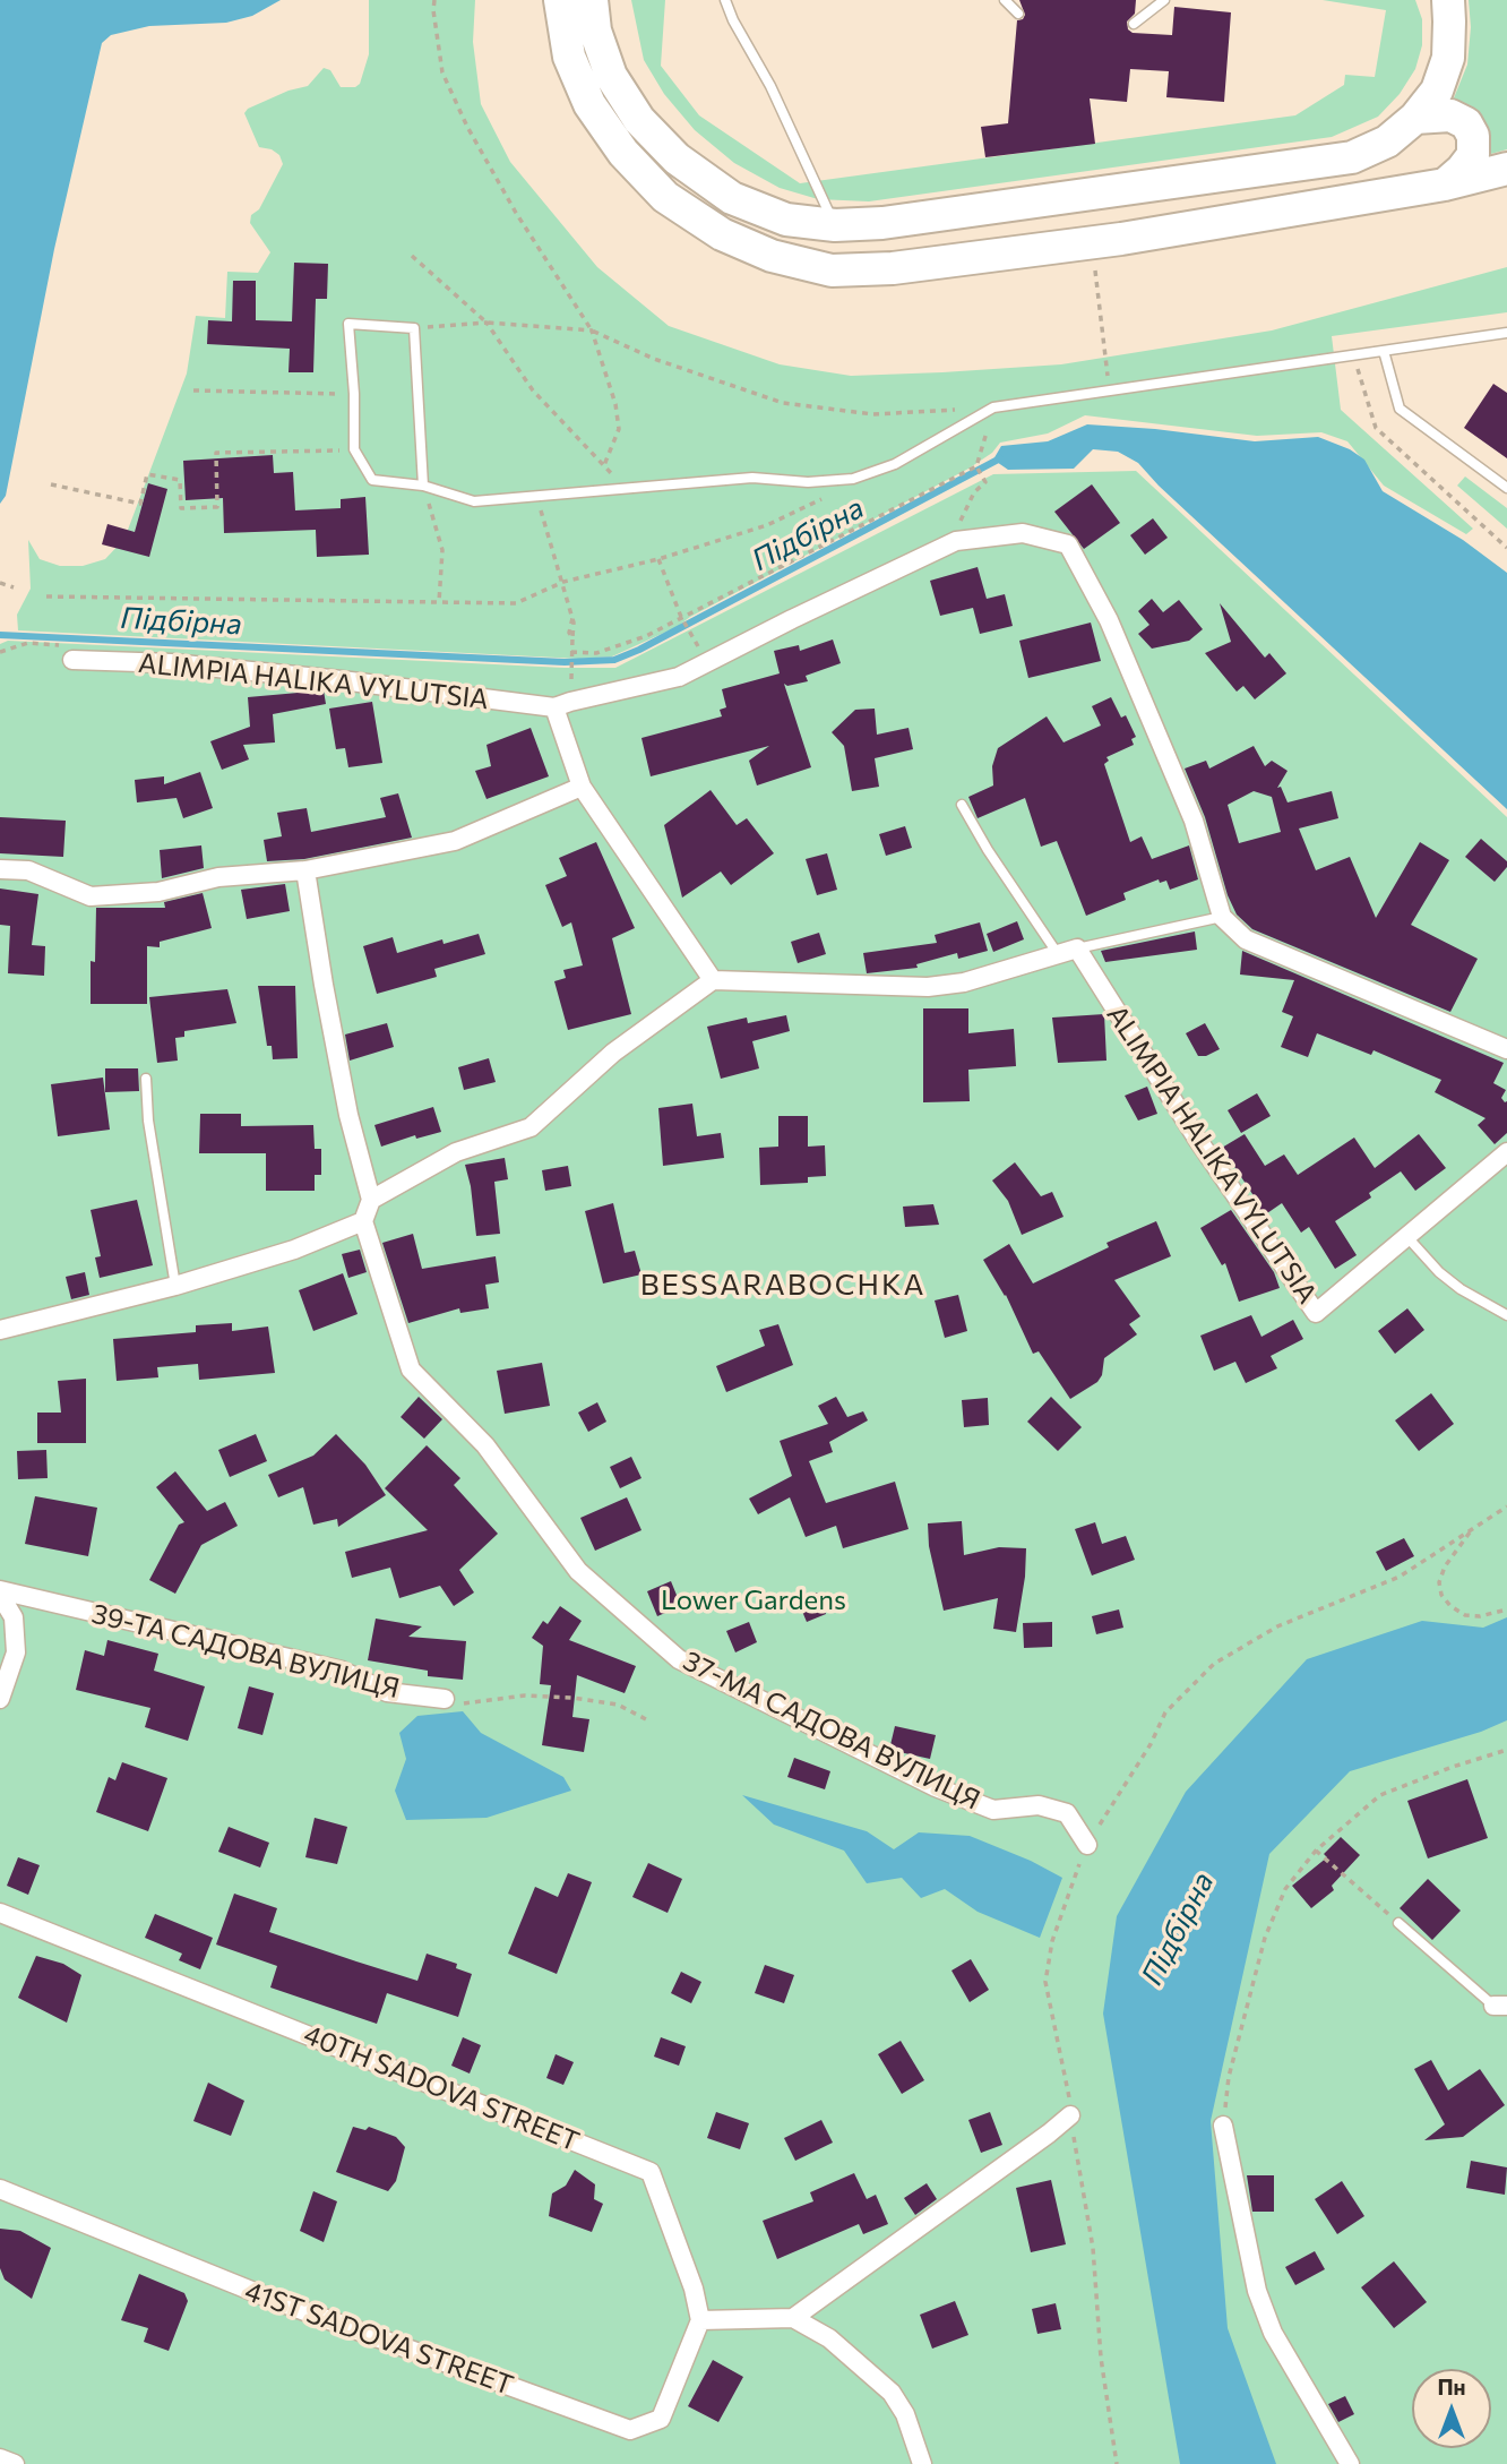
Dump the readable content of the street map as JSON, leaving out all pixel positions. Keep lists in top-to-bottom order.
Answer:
{
  "streets": {
    "street": [
      "ALIMPIA HALIKA VYLUTSIA",
      "39-ТА САДОВА ВУЛИЦЯ",
      "37-МА САДОВА ВУЛИЦЯ",
      "40TH SADOVA STREET",
      "41ST SADOVA STREET"
    ]
  },
  "crossings": [
    ["40TH SADOVA STREET", "41ST SADOVA STREET"]
  ],
  "districts": ["BESSARABOCHKA"],
  "water": ["Підбірна"],
  "parks": ["Lower Gardens"],
  "north": "top"
}
